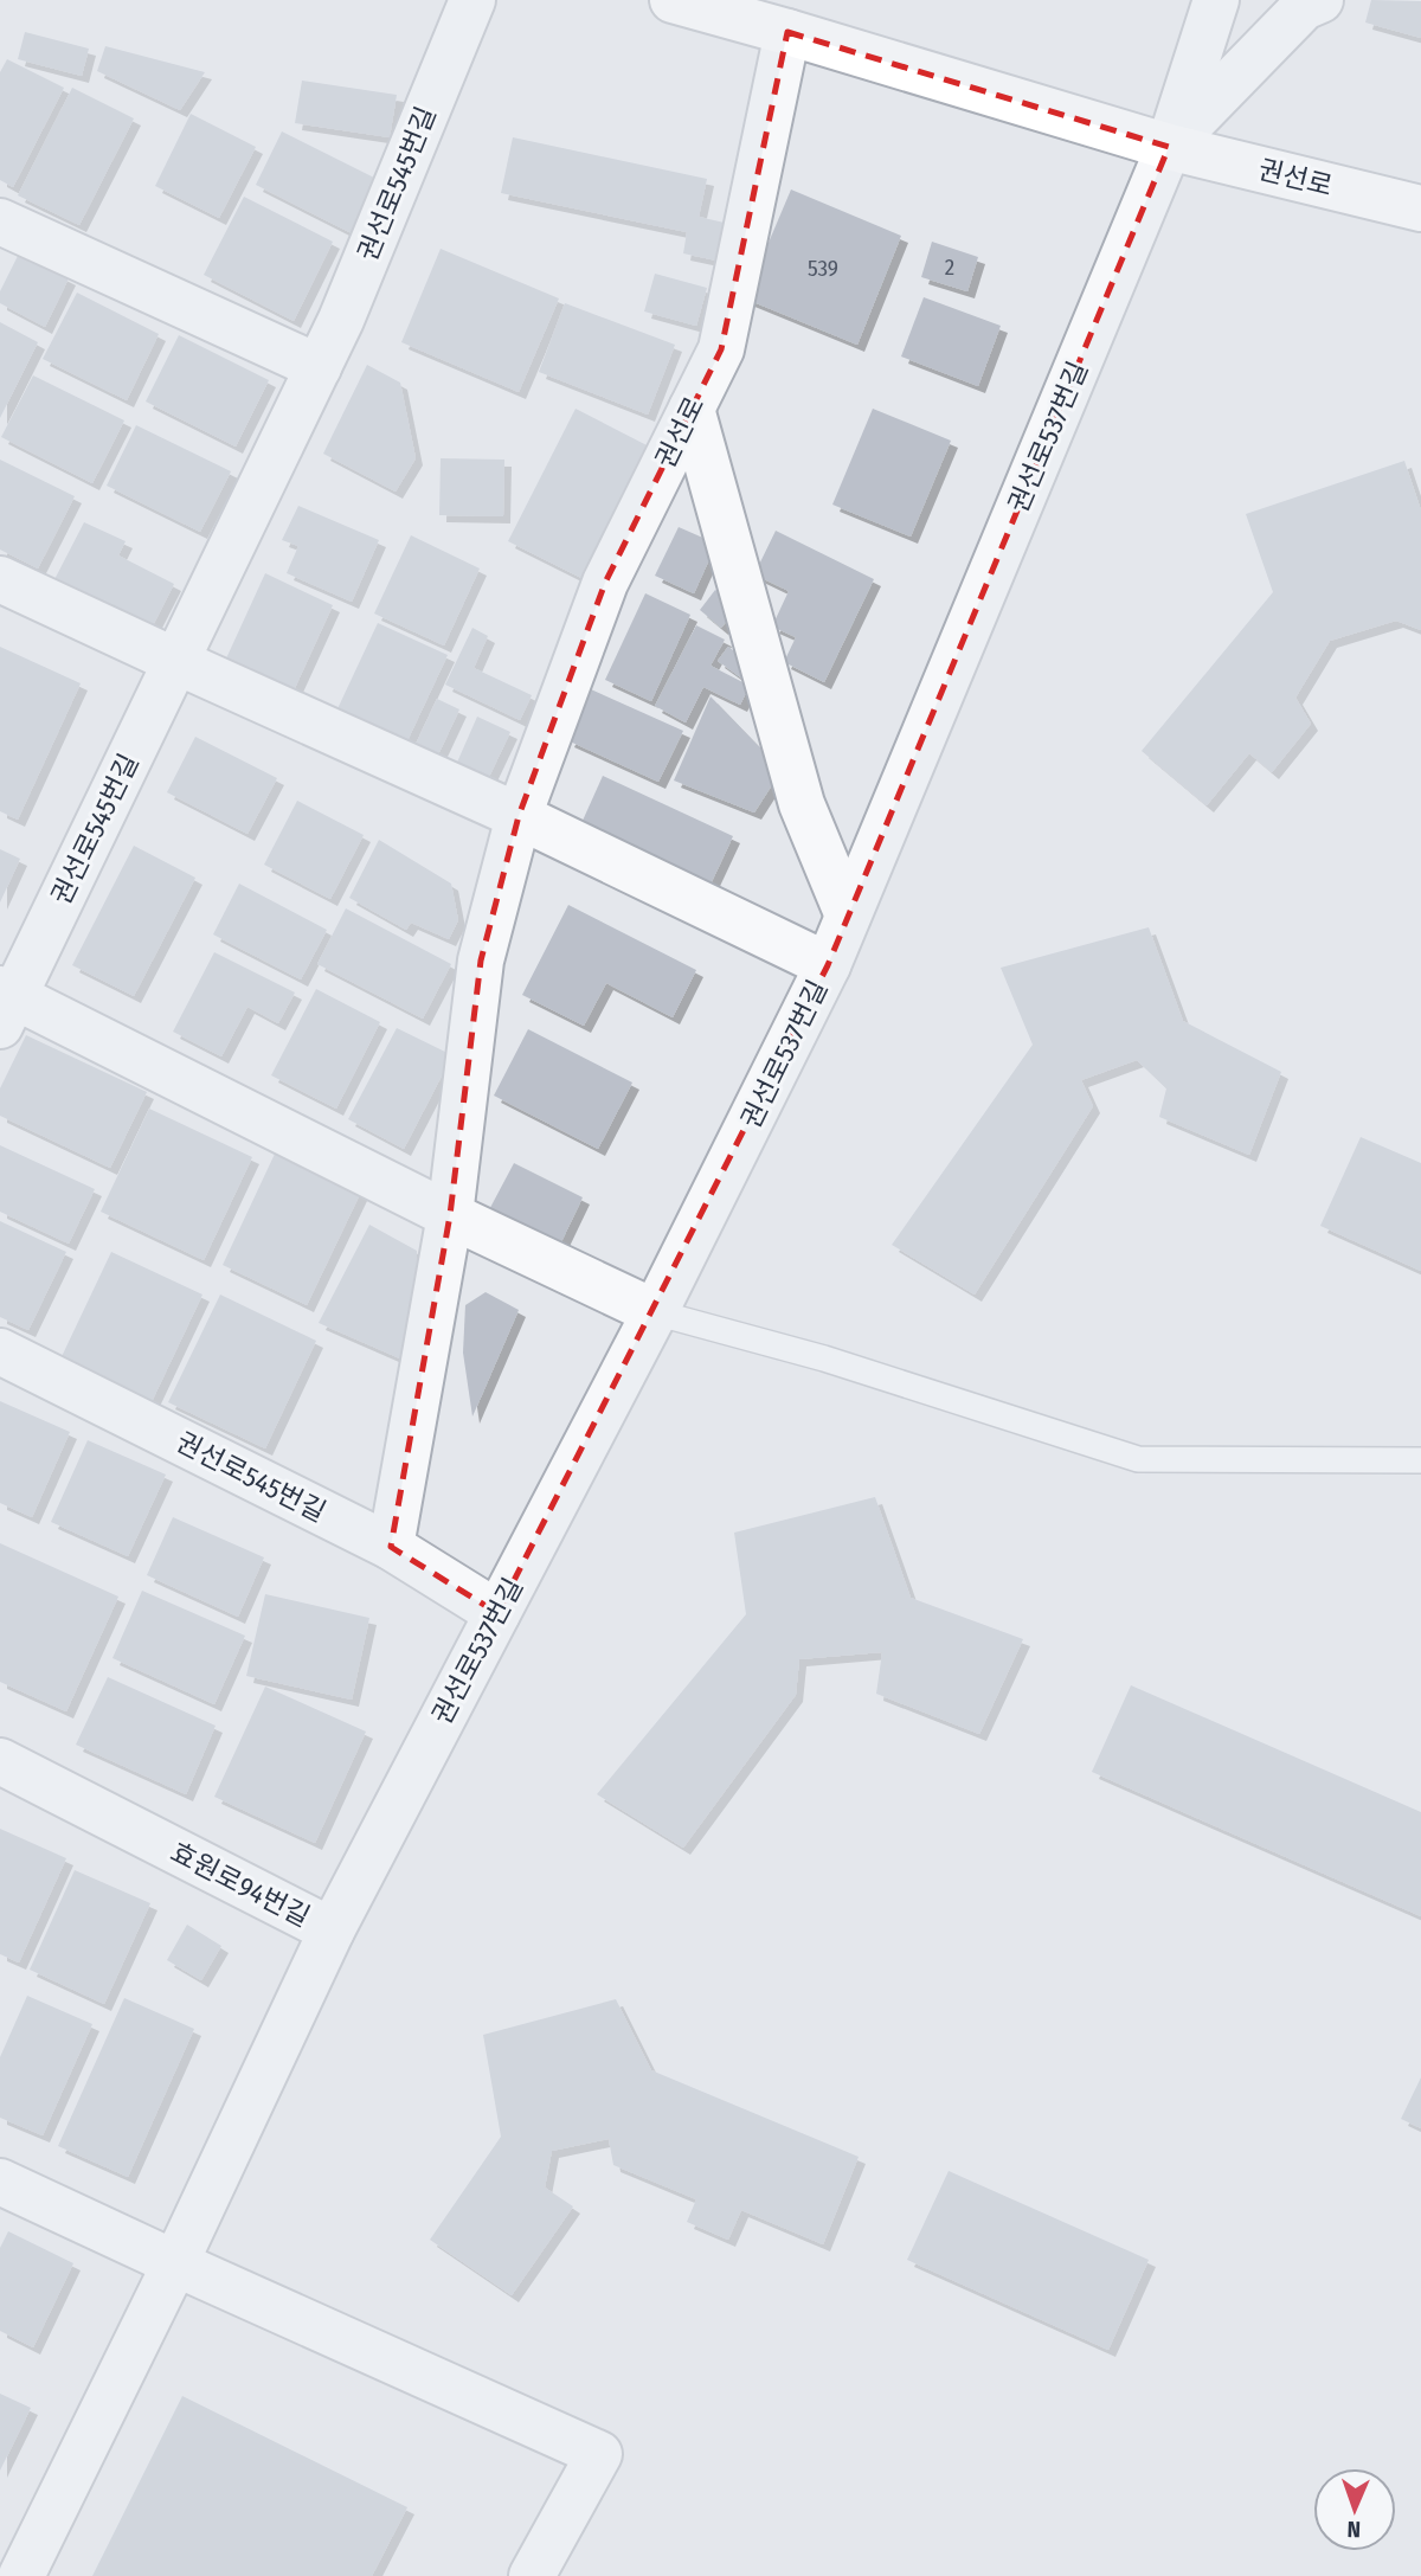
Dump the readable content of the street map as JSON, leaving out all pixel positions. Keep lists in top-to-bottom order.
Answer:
{
  "streets": {
    "street": [
      "권선로",
      "권선로545번길",
      "권선로537번길",
      "효원로94번길"
    ]
  },
  "crossings": [
    ["권선로", "권선로537번길"],
    ["권선로545번길", "권선로537번길"],
    ["권선로537번길", "효원로94번길"]
  ],
  "house_numbers": ["2", "539"],
  "north": "bottom"
}
